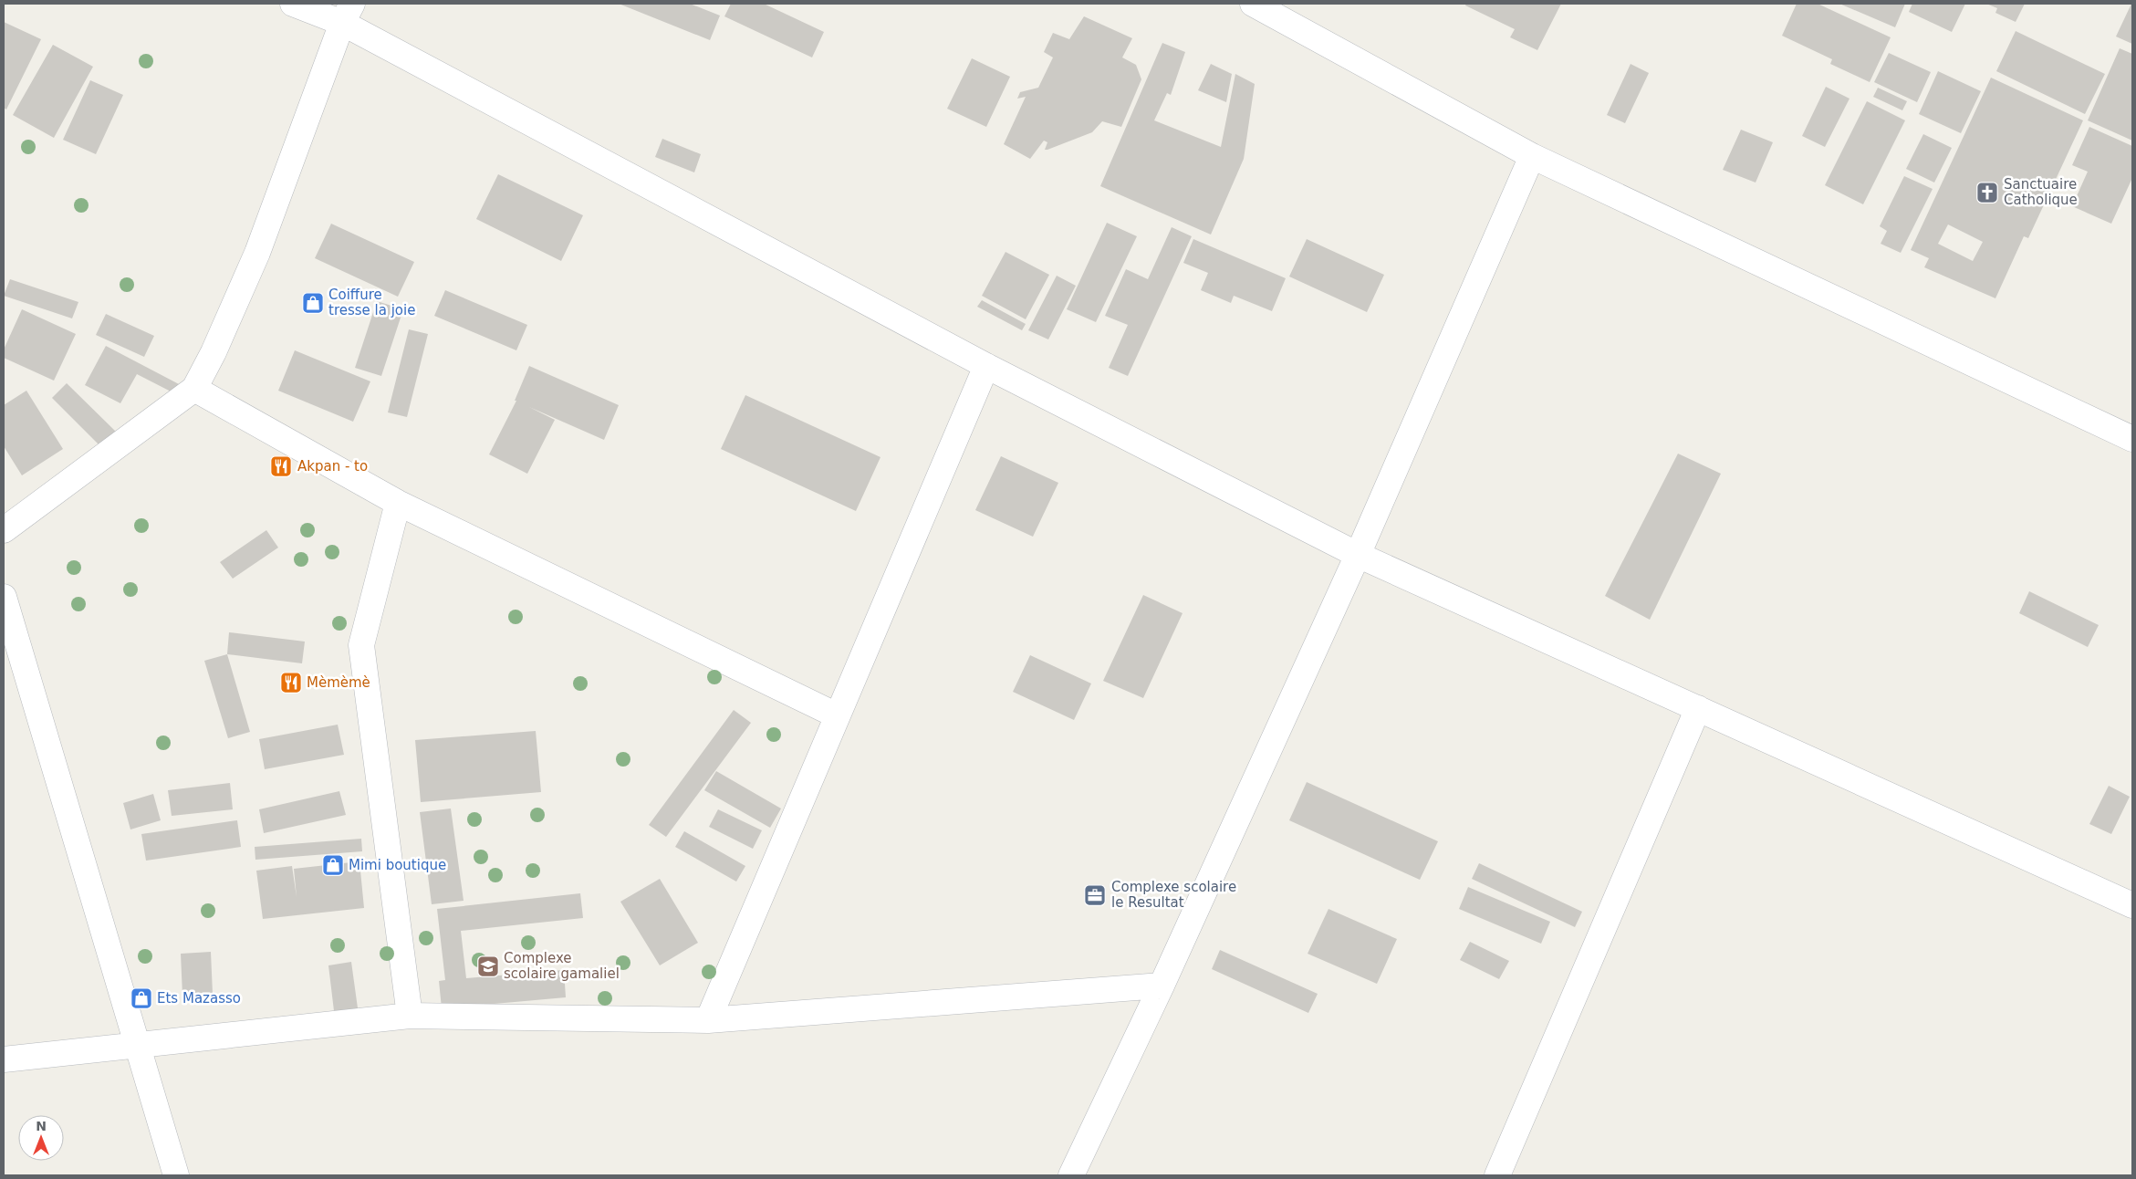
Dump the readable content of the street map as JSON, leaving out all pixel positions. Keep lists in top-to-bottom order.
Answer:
{
  "places": {
    "church": ["Sanctuaire Catholique"],
    "shop": ["Coiffure tresse la joie", "Mimi boutique", "Ets Mazasso"],
    "restaurant": ["Akpan - to", "Mèmèmè"],
    "office": ["Complexe scolaire le Resultat"],
    "school or university": ["Complexe scolaire gamaliel"]
  },
  "north": "top"
}
